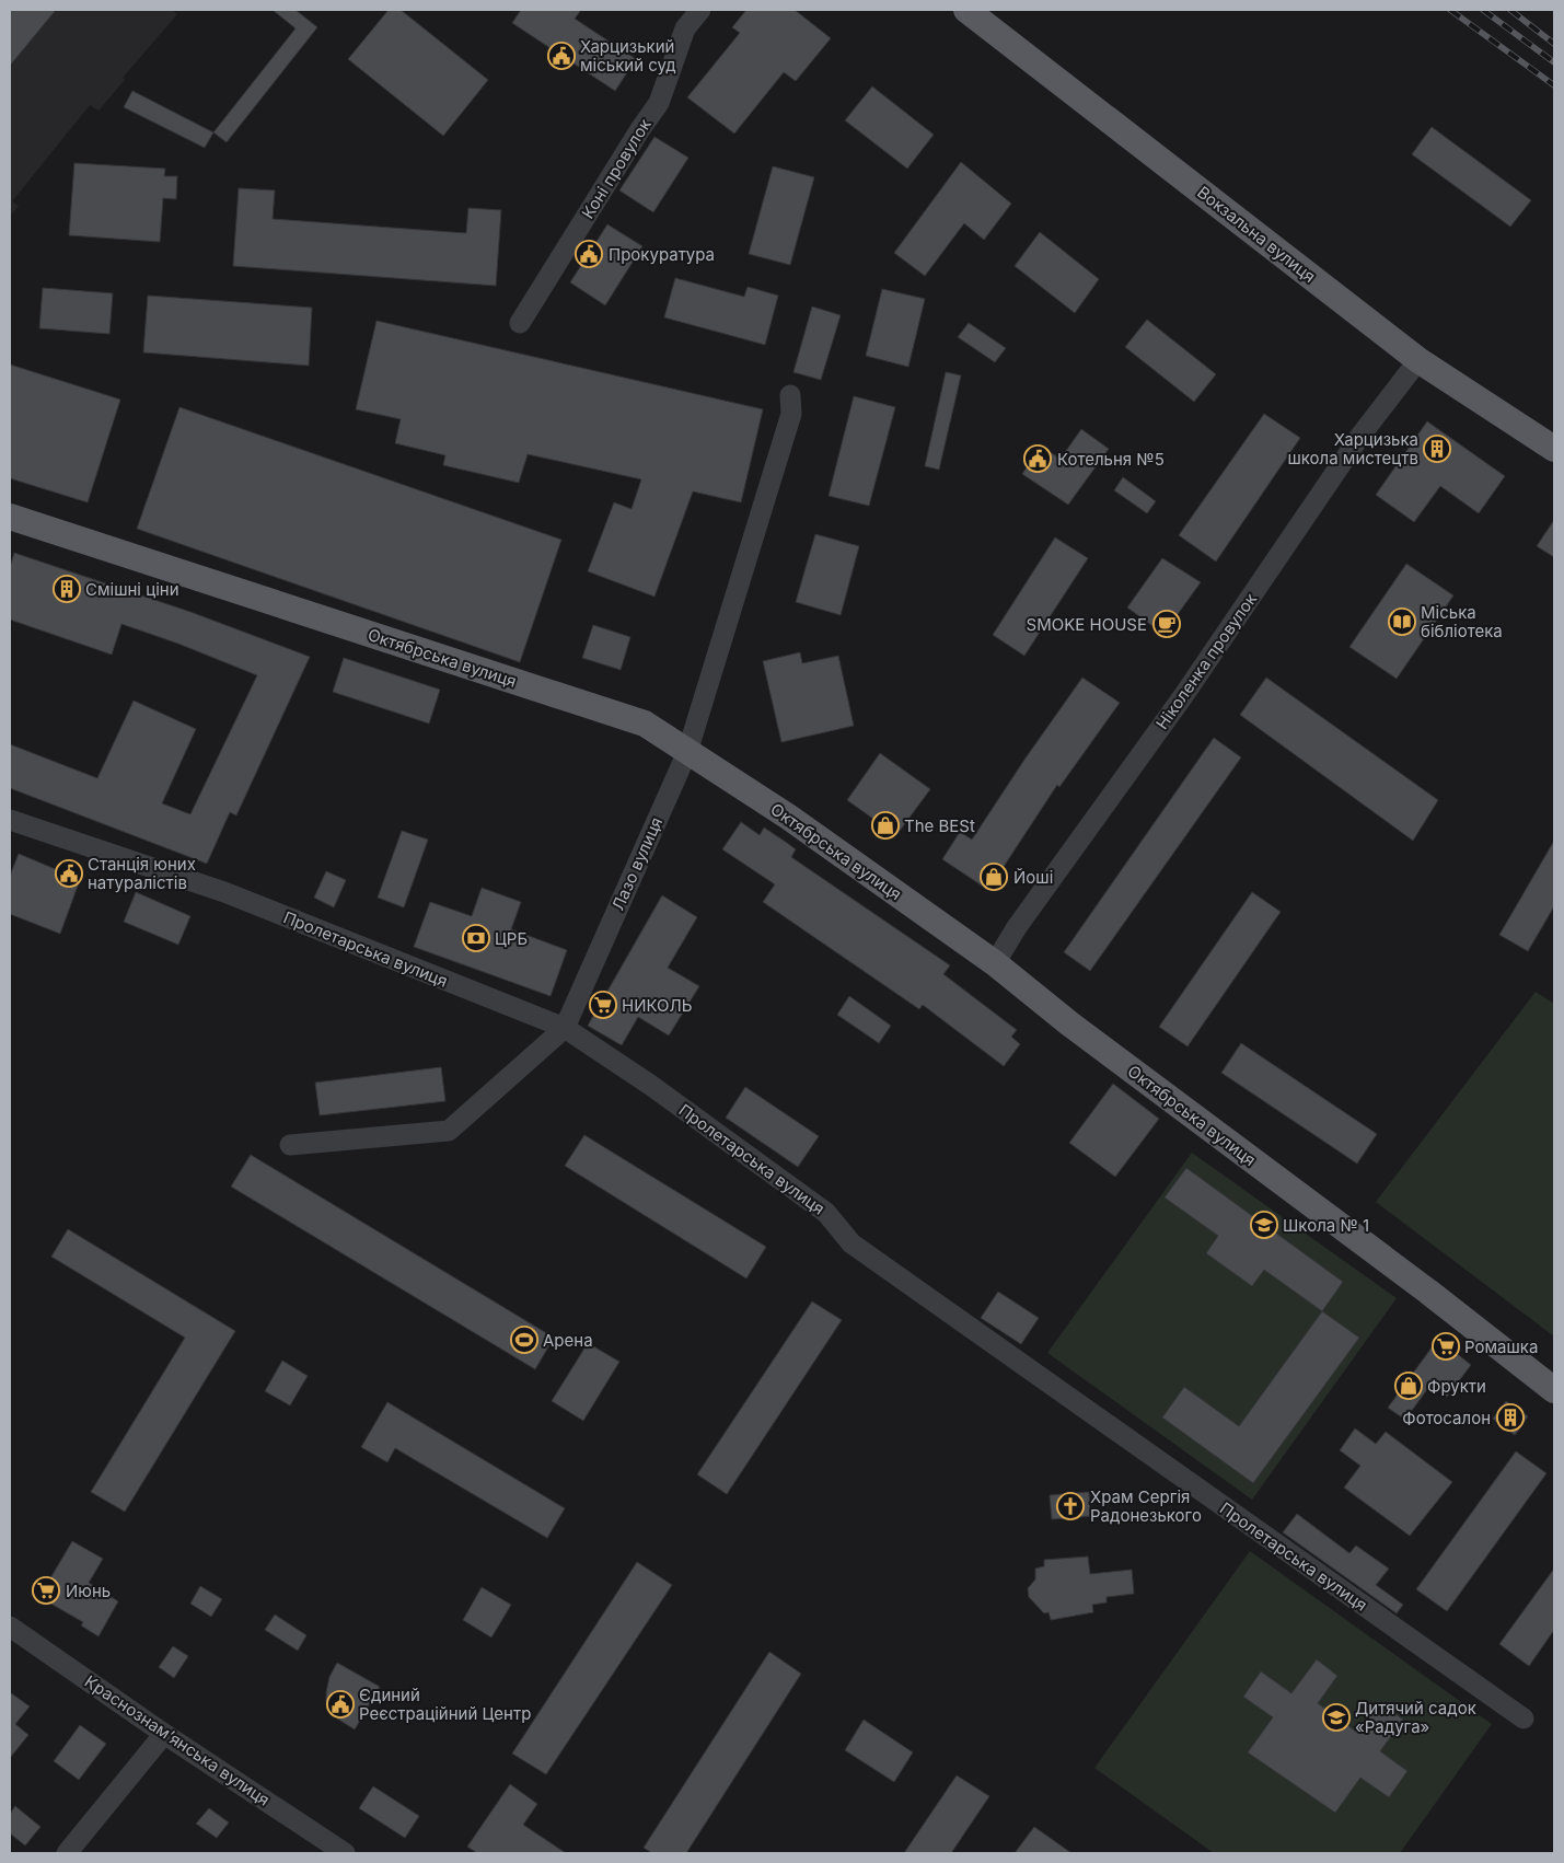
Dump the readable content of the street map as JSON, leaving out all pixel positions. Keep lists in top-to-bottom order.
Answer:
{
  "streets": {
    "main road": ["Вокзальна вулиця", "Октябрська вулиця"],
    "street": [
      "Коні провулок",
      "Ніколенка провулок",
      "Лазо вулиця",
      "Пролетарська вулиця",
      "Краснознамʼянська вулиця"
    ]
  },
  "crossings": [
    ["Вокзальна вулиця", "Ніколенка провулок"],
    ["Октябрська вулиця", "Ніколенка провулок"],
    ["Октябрська вулиця", "Лазо вулиця"],
    ["Лазо вулиця", "Пролетарська вулиця"]
  ],
  "places": {
    "public building": [
      "Харцизький міський суд",
      "Прокуратура",
      "Котельня №5",
      "Станція юних натуралістів",
      "Єдиний Реєстраційний Центр"
    ],
    "building": ["Харцизька школа мистецтв", "Смішні ціни", "Фотосалон"],
    "library": ["Міська бібліотека"],
    "cafe": ["SMOKE HOUSE"],
    "shop": ["The BESt", "Йоші", "Фрукти"],
    "bank": ["ЦРБ"],
    "supermarket": ["НИКОЛЬ", "Ромашка", "Июнь"],
    "school or university": ["Школа № 1", "Дитячий садок «Радуга»"],
    "sports": ["Арена"],
    "church": ["Храм Сергія Радонезького"]
  }
}
